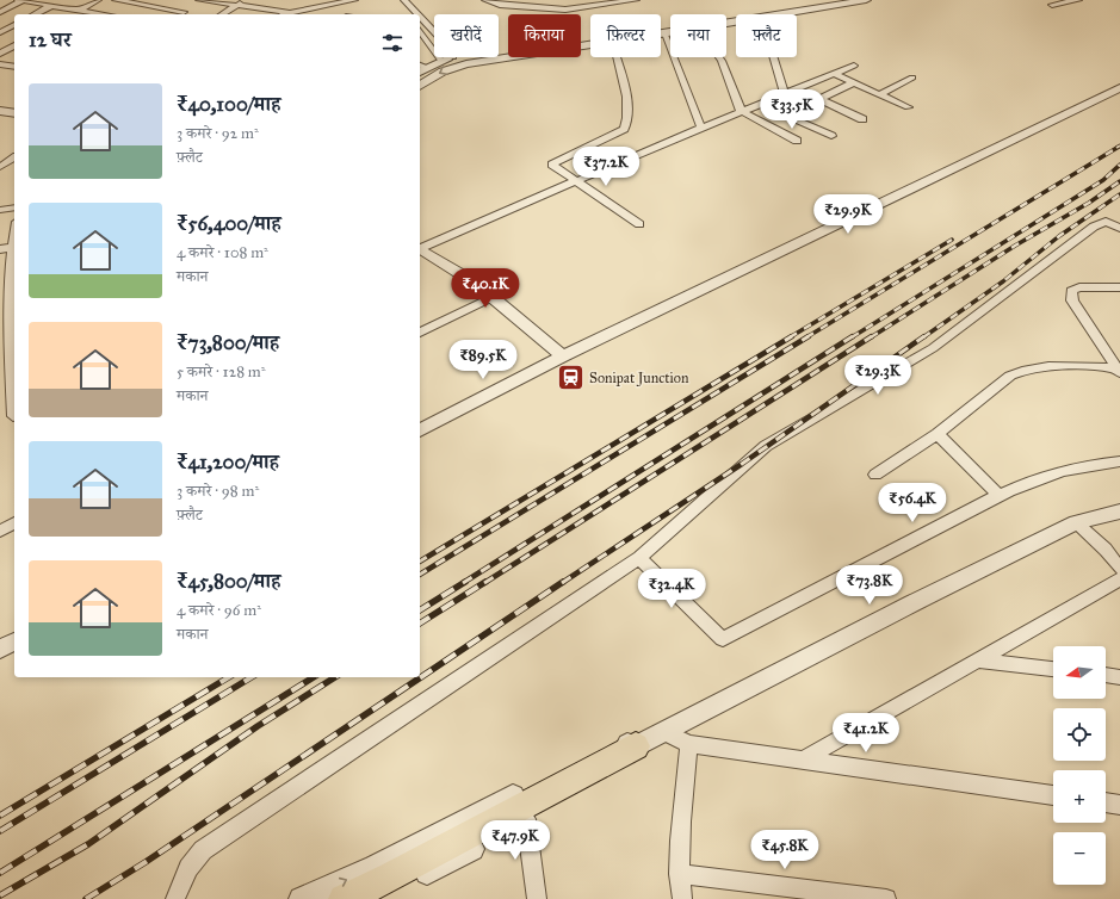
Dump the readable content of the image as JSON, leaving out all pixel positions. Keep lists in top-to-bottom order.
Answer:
{
  "places": {
    "station": ["Sonipat Junction"]
  },
  "north": "left",
  "page": {
    "chip": [
      "खरीदें",
      "किराया",
      "फ़िल्टर",
      "नया",
      "फ़्लैट"
    ],
    "heading": "12 घर",
    "list": [
      {
        "name": "₹40,100/माह",
        "note": "3 कमरे · 92 m² · फ़्लैट"
      },
      {
        "name": "₹56,400/माह",
        "note": "4 कमरे · 108 m² · मकान"
      },
      {
        "name": "₹73,800/माह",
        "note": "5 कमरे · 128 m² · मकान"
      },
      {
        "name": "₹41,200/माह",
        "note": "3 कमरे · 98 m² · फ़्लैट"
      },
      {
        "name": "₹45,800/माह",
        "note": "4 कमरे · 96 m² · मकान"
      }
    ],
    "price": [
      "₹33.5K",
      "₹37.2K",
      "₹29.9K",
      "₹40.1K",
      "₹89.5K",
      "₹29.3K",
      "₹56.4K",
      "₹73.8K",
      "₹32.4K",
      "₹41.2K",
      "₹47.9K",
      "₹45.8K"
    ],
    "map_buttons": ["+", "−"]
  }
}
